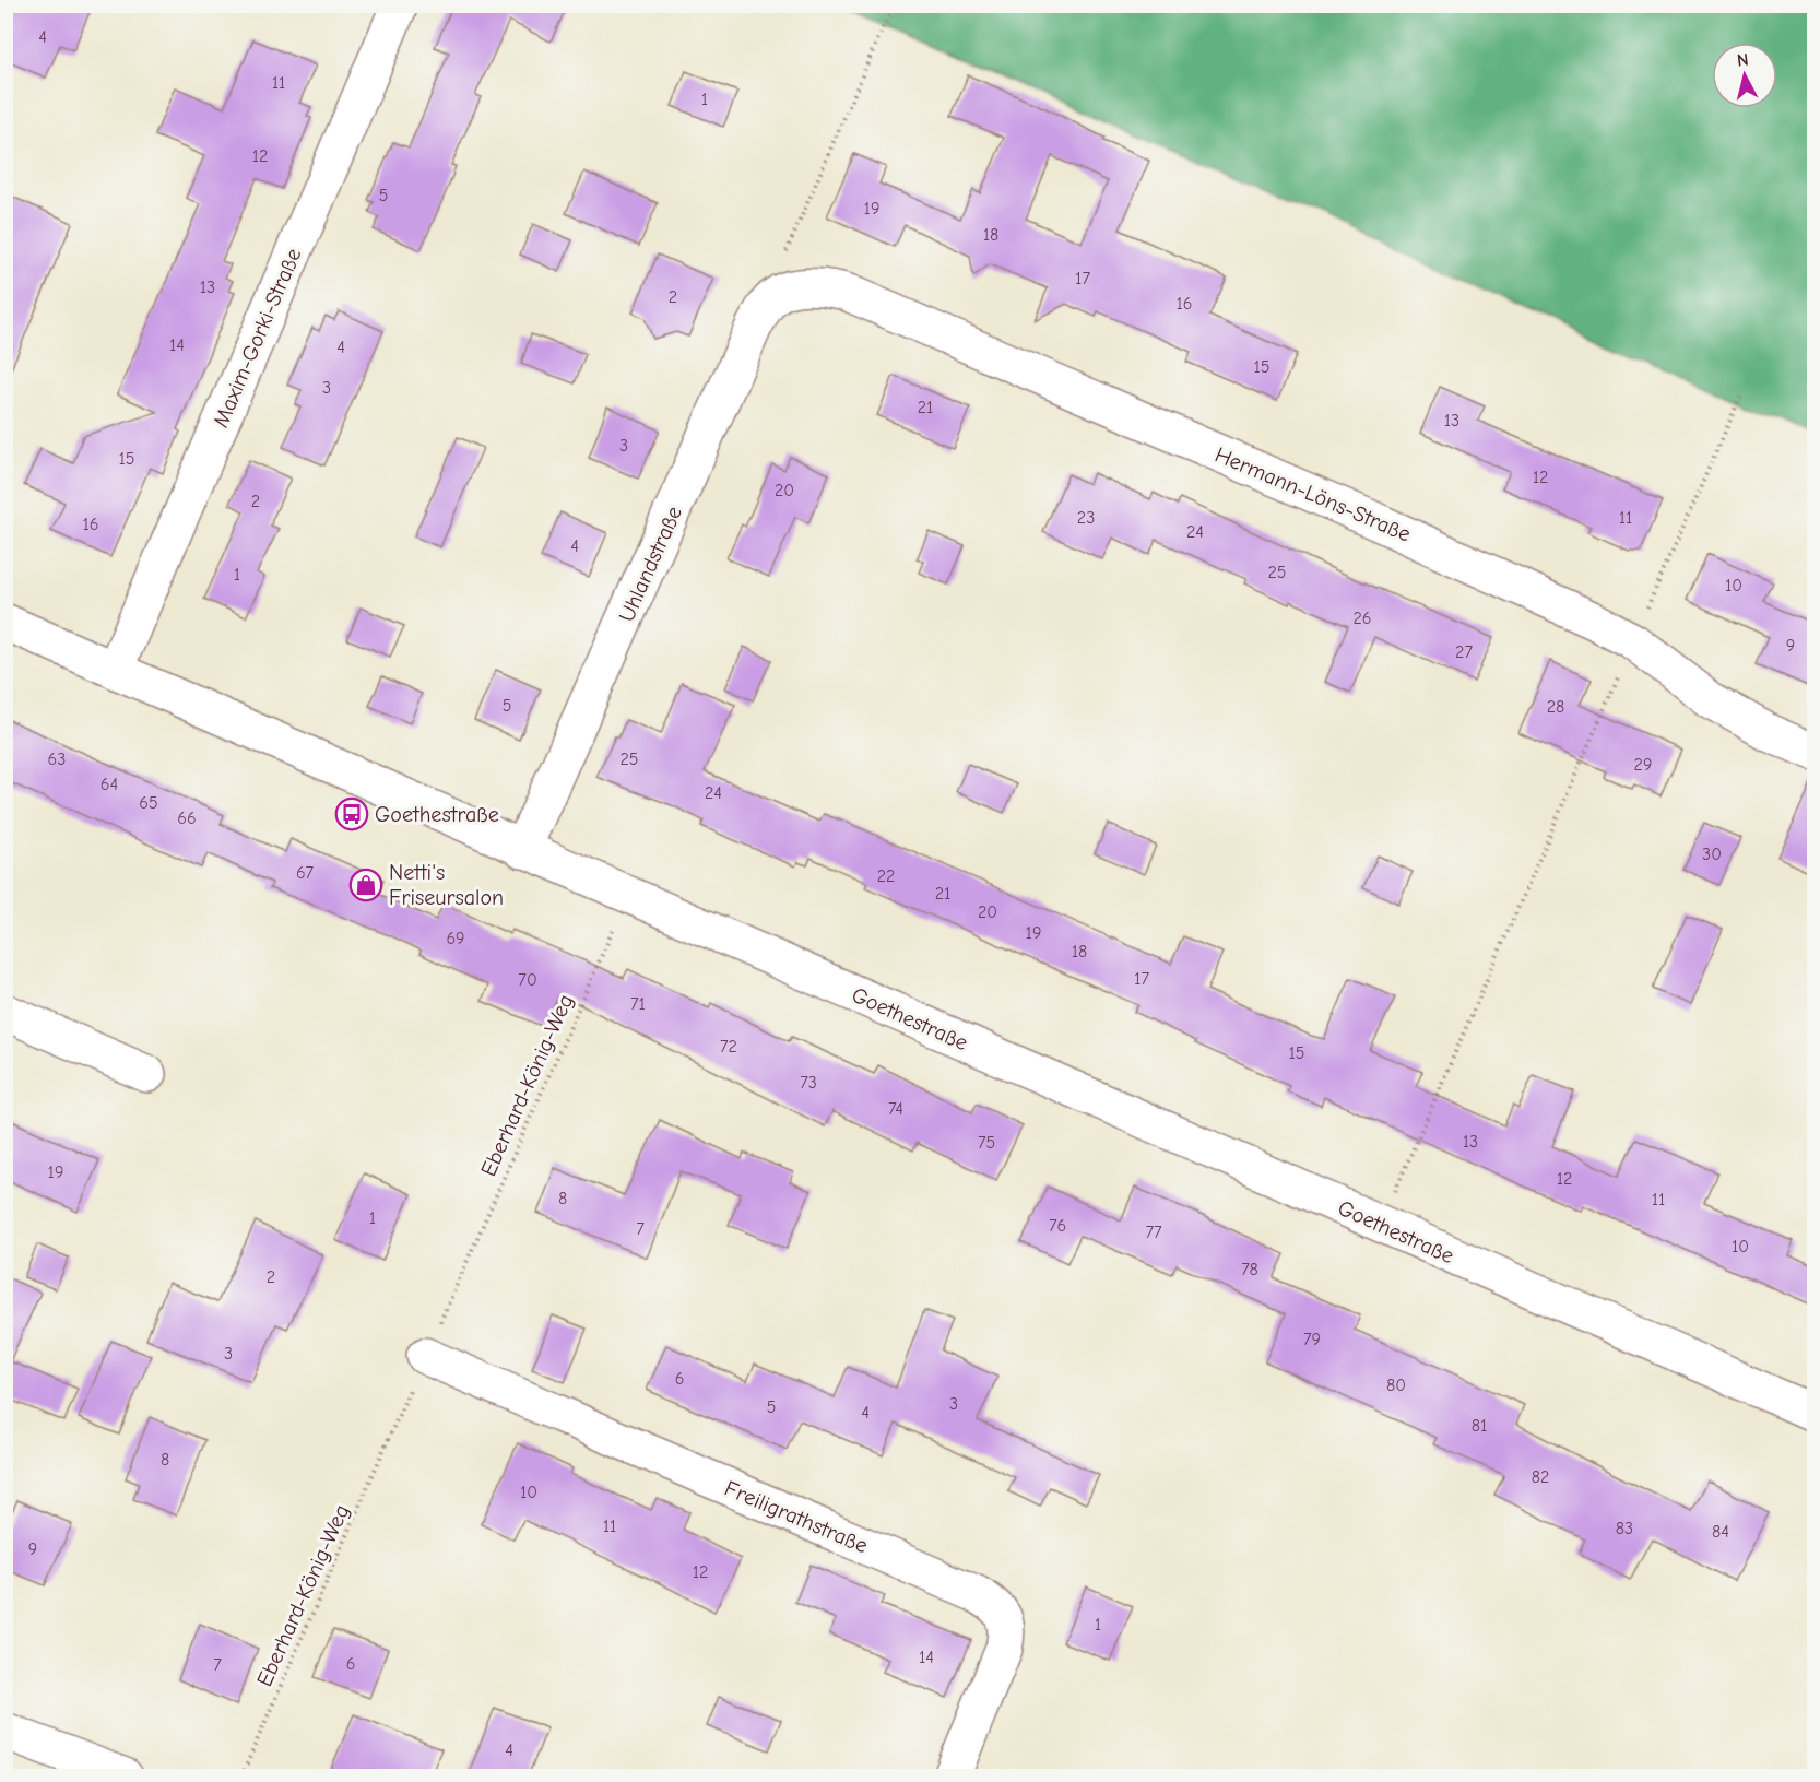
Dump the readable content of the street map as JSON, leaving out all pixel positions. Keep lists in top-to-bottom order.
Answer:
{
  "streets": {
    "street": [
      "Maxim-Gorki-Straße",
      "Hermann-Löns-Straße",
      "Uhlandstraße",
      "Goethestraße",
      "Freiligrathstraße"
    ],
    "path": ["Eberhard-König-Weg"]
  },
  "crossings": [
    ["Maxim-Gorki-Straße", "Goethestraße"],
    ["Hermann-Löns-Straße", "Uhlandstraße"],
    ["Uhlandstraße", "Goethestraße"],
    ["Goethestraße", "Eberhard-König-Weg"]
  ],
  "places": {
    "bus stop": ["Goethestraße"],
    "shop": ["Netti's Friseursalon"]
  },
  "house_numbers": [
    "4",
    "11",
    "1",
    "12",
    "5",
    "19",
    "18",
    "17",
    "13",
    "2",
    "16",
    "14",
    "4",
    "15",
    "3",
    "21",
    "13",
    "3",
    "15",
    "12",
    "20",
    "2",
    "23",
    "11",
    "16",
    "24",
    "4",
    "25",
    "1",
    "10",
    "26",
    "9",
    "27",
    "5",
    "28",
    "63",
    "25",
    "29",
    "64",
    "24",
    "65",
    "66",
    "30",
    "67",
    "22",
    "21",
    "20",
    "19",
    "69",
    "18",
    "17",
    "70",
    "71",
    "72",
    "15",
    "73",
    "74",
    "13",
    "75",
    "19",
    "12",
    "8",
    "11",
    "1",
    "76",
    "7",
    "77",
    "10",
    "78",
    "2",
    "79",
    "3",
    "6",
    "80",
    "3",
    "5",
    "4",
    "81",
    "8",
    "82",
    "10",
    "11",
    "83",
    "84",
    "9",
    "12",
    "1",
    "14",
    "6",
    "7",
    "4"
  ],
  "north": "top"
}
